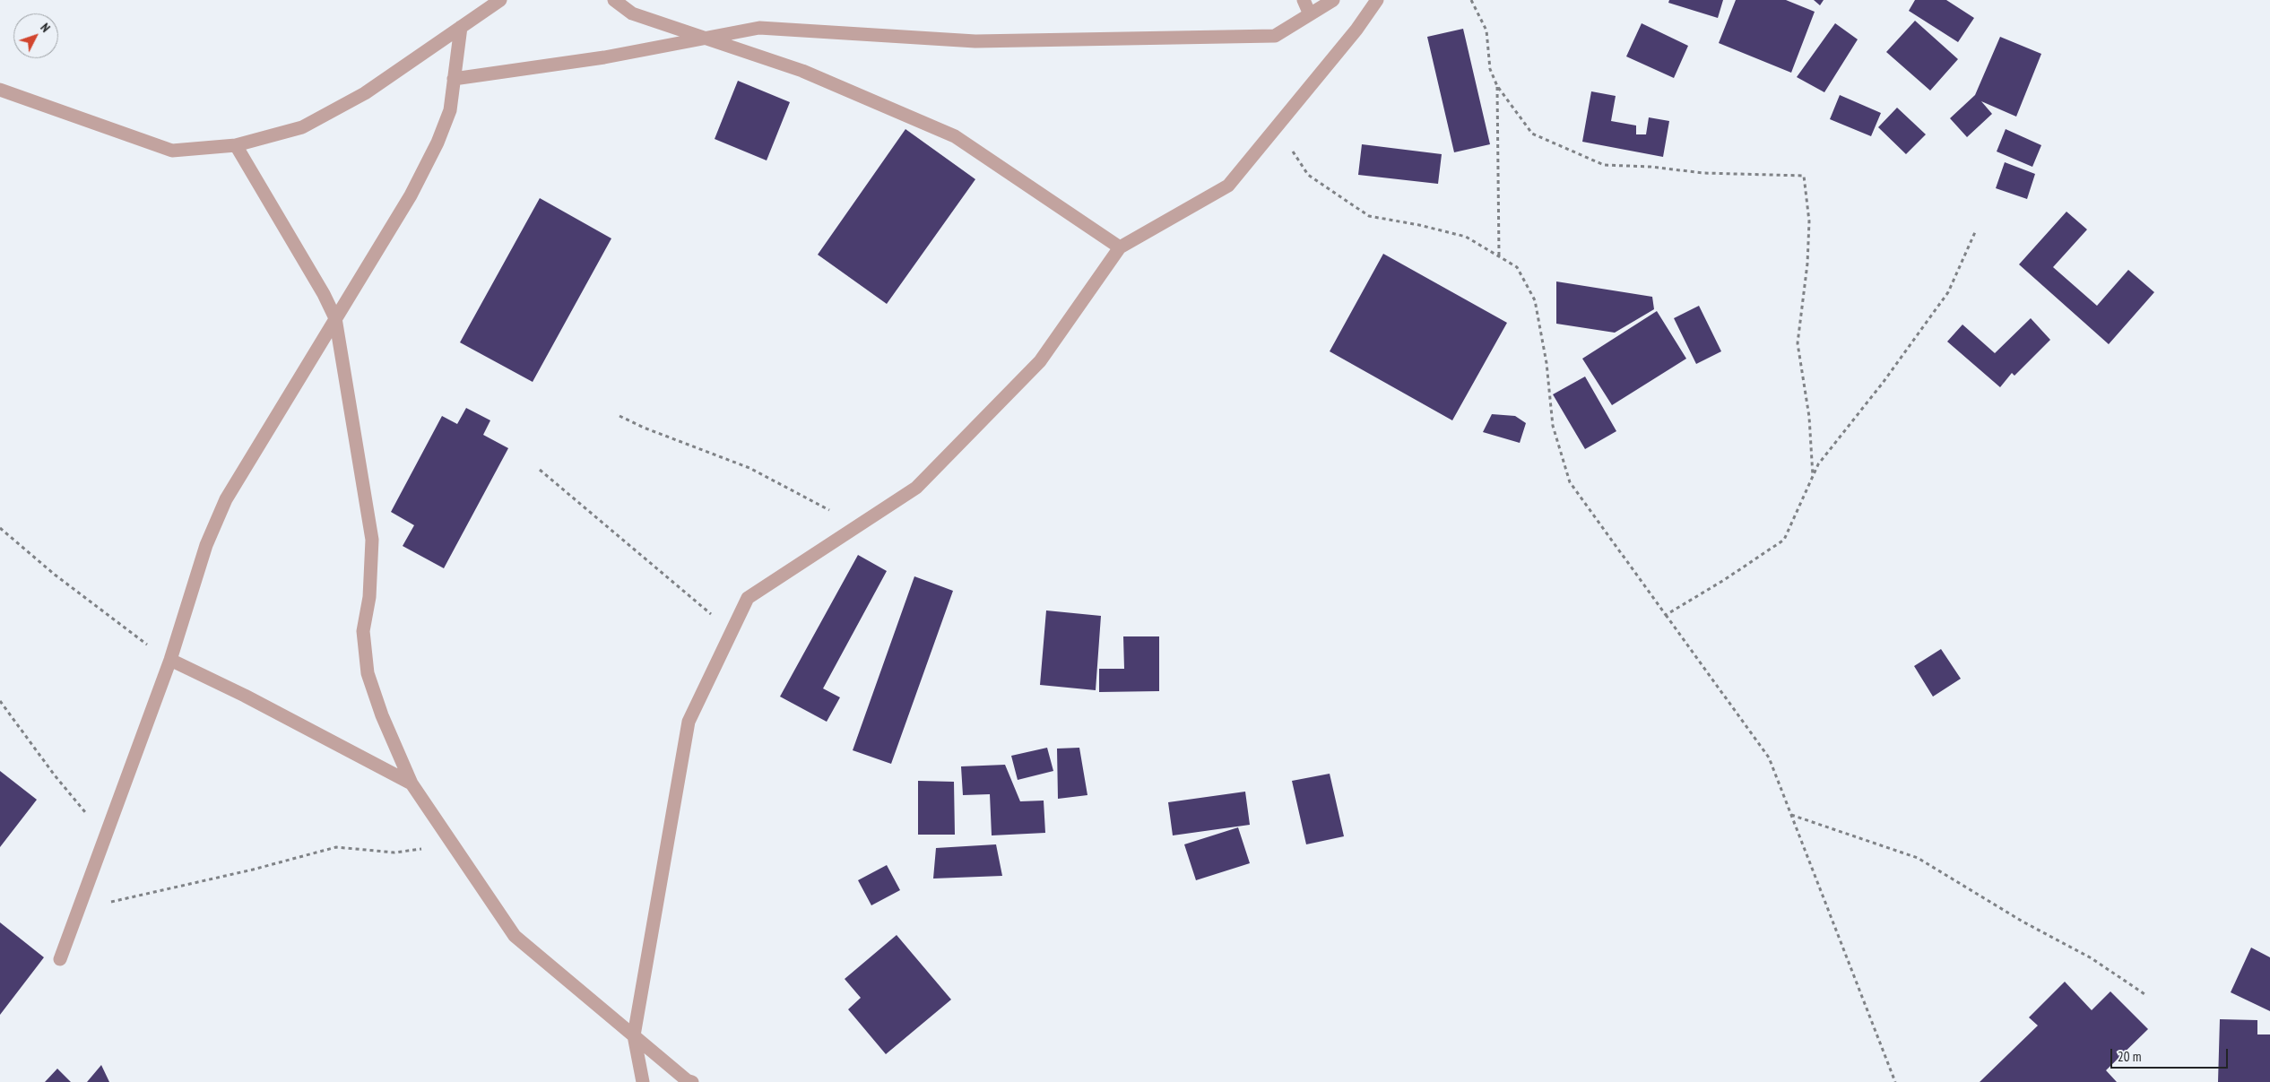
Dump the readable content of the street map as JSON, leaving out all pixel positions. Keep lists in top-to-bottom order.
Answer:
{
  "scale_bar": "20 m",
  "north": "top right"
}
